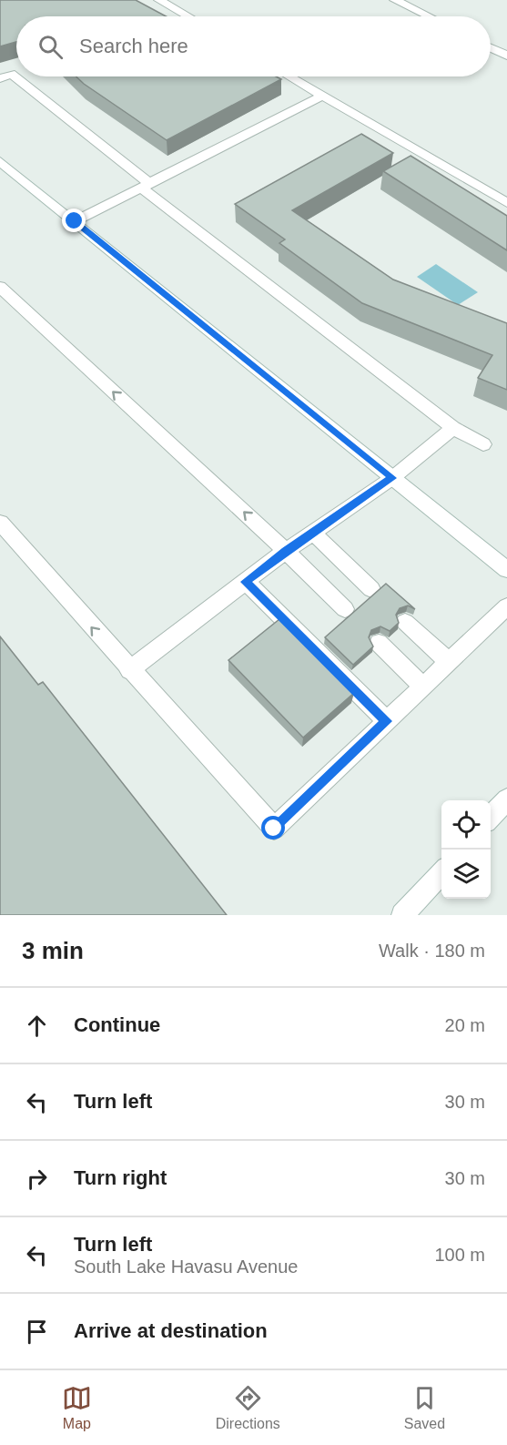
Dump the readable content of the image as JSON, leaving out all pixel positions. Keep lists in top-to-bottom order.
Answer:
{
  "page": {
    "search": "Search here",
    "heading": ["3 min", "Walk · 180 m"],
    "list": [
      ["Continue", "20 m"],
      ["Turn left", "30 m"],
      ["Turn right", "30 m"],
      ["Turn left", "South Lake Havasu Avenue", "100 m"],
      "Arrive at destination"
    ],
    "nav": ["Map", "Directions", "Saved"]
  }
}
